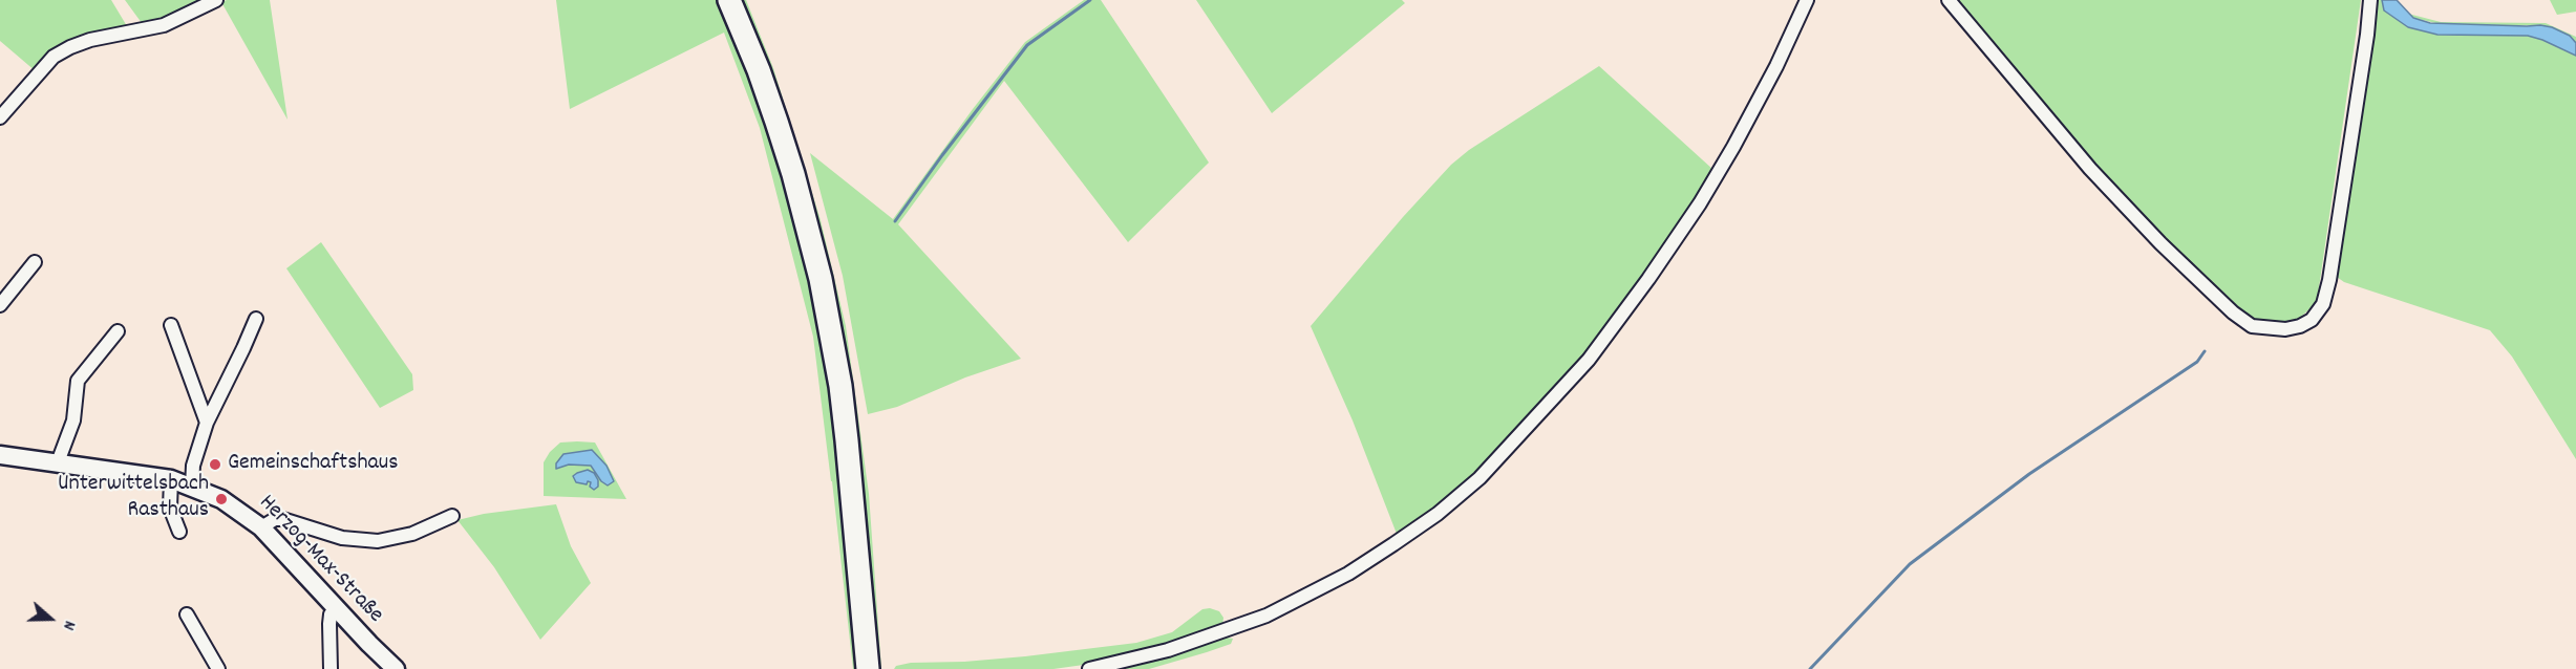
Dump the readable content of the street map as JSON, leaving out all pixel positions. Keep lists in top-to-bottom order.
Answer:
{
  "streets": {
    "main road": ["Herzog-Max-Straße"]
  },
  "places": ["Gemeinschaftshaus", "Unterwittelsbach Rasthaus"],
  "north": "right"
}
